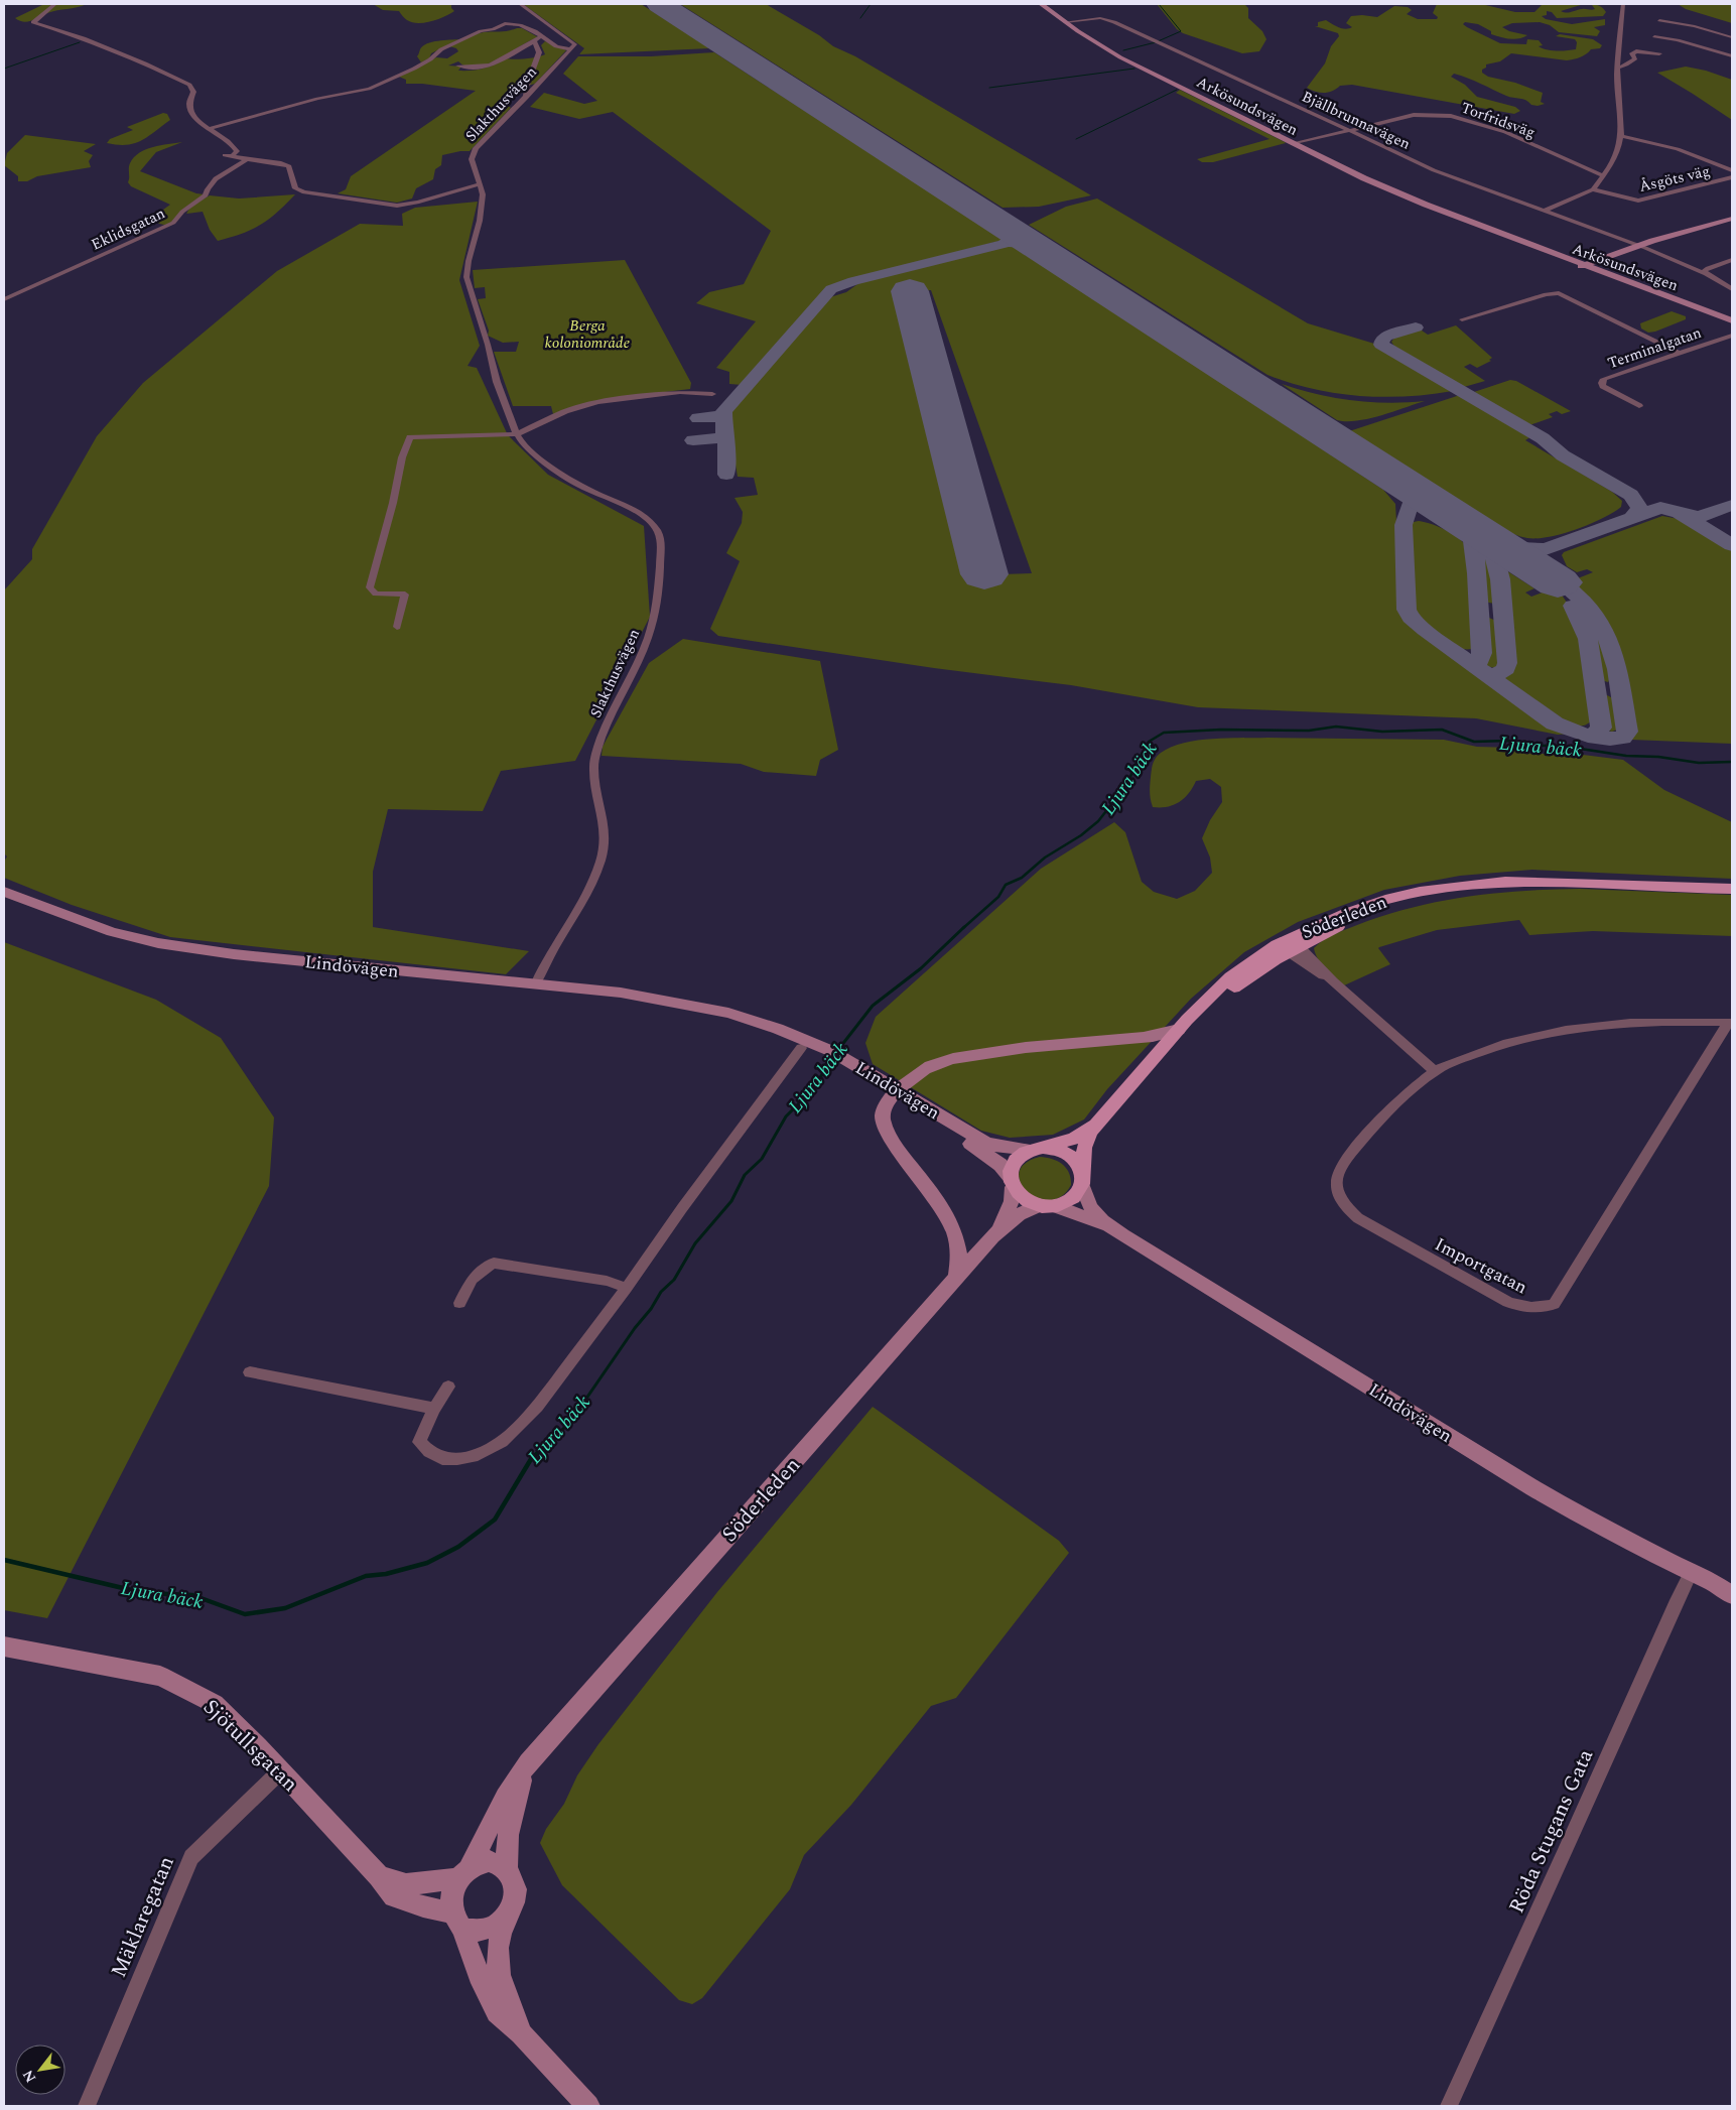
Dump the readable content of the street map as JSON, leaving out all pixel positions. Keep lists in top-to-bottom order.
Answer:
{
  "streets": {
    "main road": [
      "Arkösundsvägen",
      "Söderleden",
      "Lindövägen",
      "Sjötullsgatan"
    ],
    "street": [
      "Slakthusvägen",
      "Bjällbrunnavägen",
      "Torfridsväg",
      "Åsgöts väg",
      "Eklidsgatan",
      "Terminalgatan",
      "Importgatan",
      "Röda Stugans Gata",
      "Mäklaregatan"
    ]
  },
  "crossings": [
    ["Slakthusvägen", "Lindövägen"],
    ["Arkösundsvägen", "Bjällbrunnavägen"],
    ["Arkösundsvägen", "Torfridsväg"],
    ["Bjällbrunnavägen", "Torfridsväg"],
    ["Söderleden", "Lindövägen"],
    ["Söderleden", "Sjötullsgatan"],
    ["Lindövägen", "Röda Stugans Gata"],
    ["Sjötullsgatan", "Mäklaregatan"]
  ],
  "water": ["Ljura bäck"],
  "parks": ["Berga koloniområde"],
  "north": "bottom left"
}
